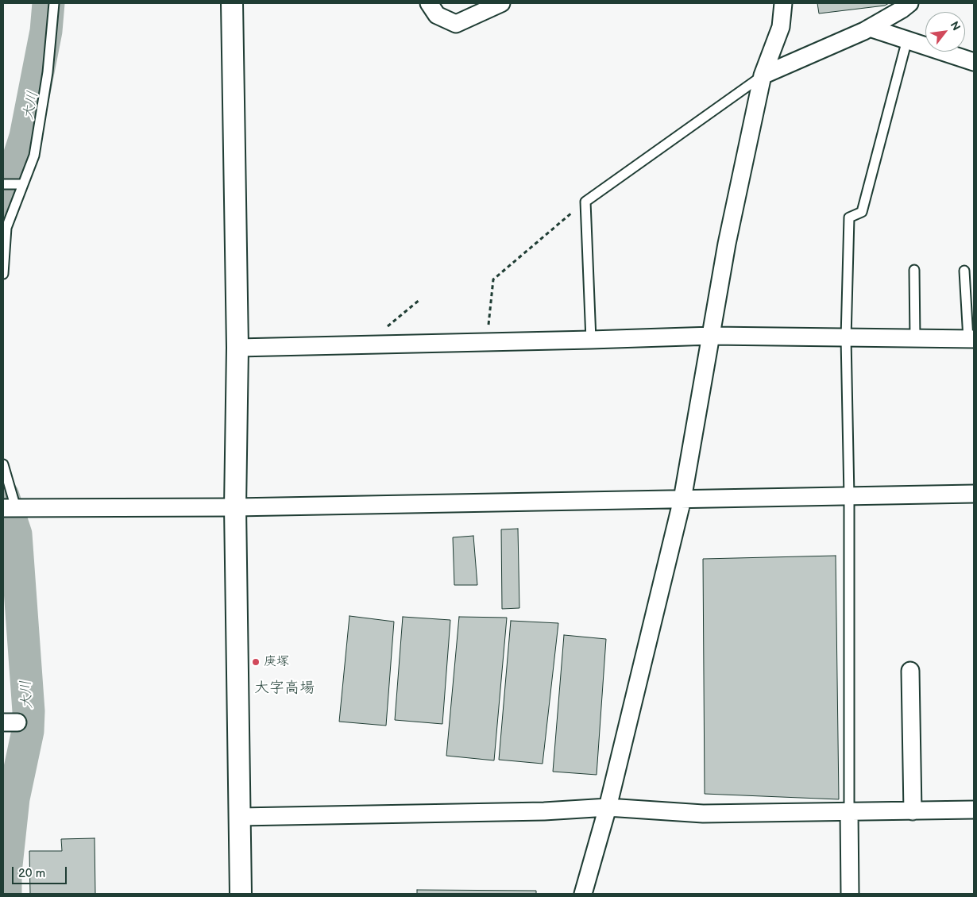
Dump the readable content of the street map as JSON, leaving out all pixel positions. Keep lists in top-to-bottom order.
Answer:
{
  "districts": ["大字高場"],
  "water": ["大川"],
  "places": ["庚塚"],
  "scale_bar": "20 m",
  "north": "top right"
}
